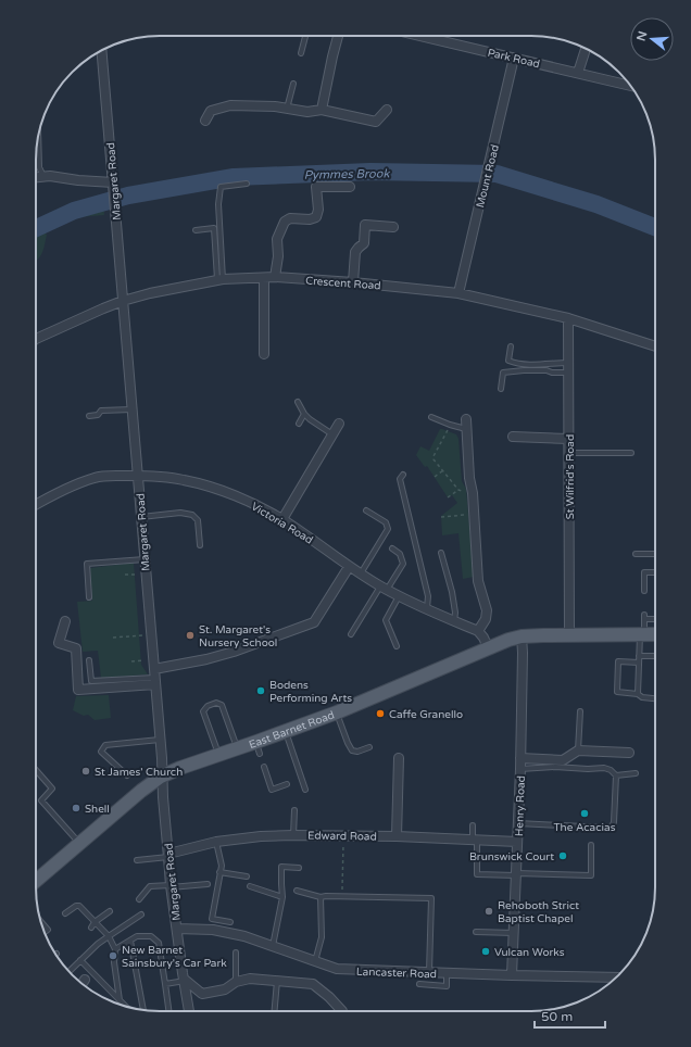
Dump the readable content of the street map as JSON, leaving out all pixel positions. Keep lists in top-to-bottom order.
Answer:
{
  "streets": {
    "main road": ["East Barnet Road"],
    "street": [
      "Park Road",
      "Mount Road",
      "Margaret Road",
      "Crescent Road",
      "St Wilfrid's Road",
      "Victoria Road",
      "Henry Road",
      "Edward Road",
      "Lancaster Road"
    ]
  },
  "crossings": [
    ["Park Road", "Mount Road"],
    ["Mount Road", "Crescent Road"],
    ["Margaret Road", "Crescent Road"],
    ["Margaret Road", "Victoria Road"],
    ["Margaret Road", "East Barnet Road"],
    ["Margaret Road", "Edward Road"],
    ["Margaret Road", "Lancaster Road"],
    ["Crescent Road", "St Wilfrid's Road"],
    ["St Wilfrid's Road", "East Barnet Road"],
    ["East Barnet Road", "Henry Road"],
    ["Henry Road", "Edward Road"],
    ["Henry Road", "Lancaster Road"]
  ],
  "water": ["Pymmes Brook"],
  "places": [
    "St. Margaret's Nursery School",
    "Bodens Performing Arts",
    "Caffe Granello",
    "St James' Church",
    "Shell",
    "The Acacias",
    "Brunswick Court",
    "Rehoboth Strict Baptist Chapel",
    "Vulcan Works",
    "New Barnet Sainsbury's Car Park"
  ],
  "scale_bar": "50 m",
  "north": "left"
}
